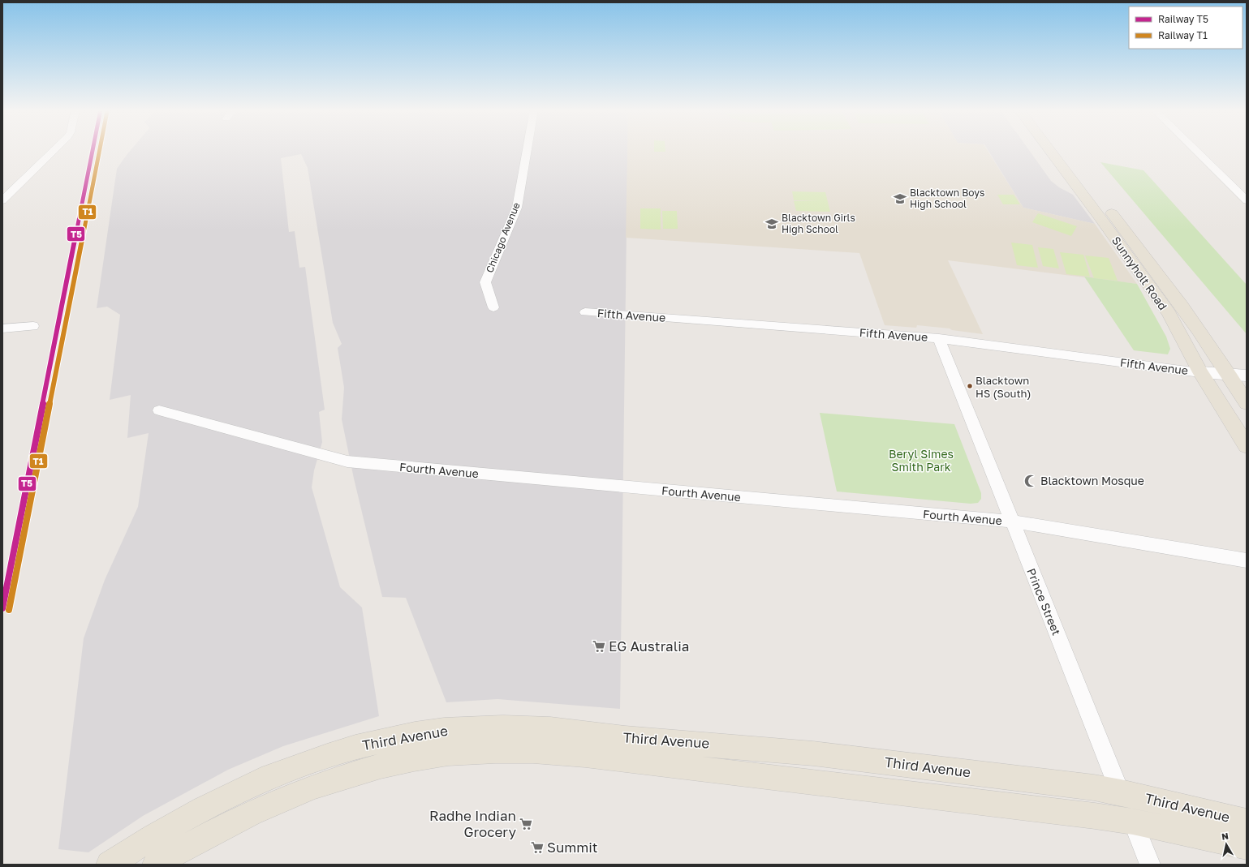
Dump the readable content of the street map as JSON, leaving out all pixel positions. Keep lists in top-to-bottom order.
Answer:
{
  "streets": {
    "main road": ["Sunnyholt Road", "Third Avenue"],
    "street": [
      "Chicago Avenue",
      "Fifth Avenue",
      "Fourth Avenue",
      "Prince Street"
    ]
  },
  "crossings": [
    ["Sunnyholt Road", "Fifth Avenue"],
    ["Fifth Avenue", "Prince Street"],
    ["Fourth Avenue", "Prince Street"],
    ["Prince Street", "Third Avenue"]
  ],
  "parks": ["Beryl Simes Smith Park"],
  "places": {
    "school or university": ["Blacktown Boys High School", "Blacktown Girls High School"],
    "other": ["Blacktown HS (South)"],
    "mosque": ["Blacktown Mosque"],
    "supermarket": ["EG Australia", "Radhe Indian Grocery", "Summit"]
  },
  "lines": ["rail line T5", "rail line T1"],
  "legend": ["Railway T5", "Railway T1"],
  "north": "top"
}
